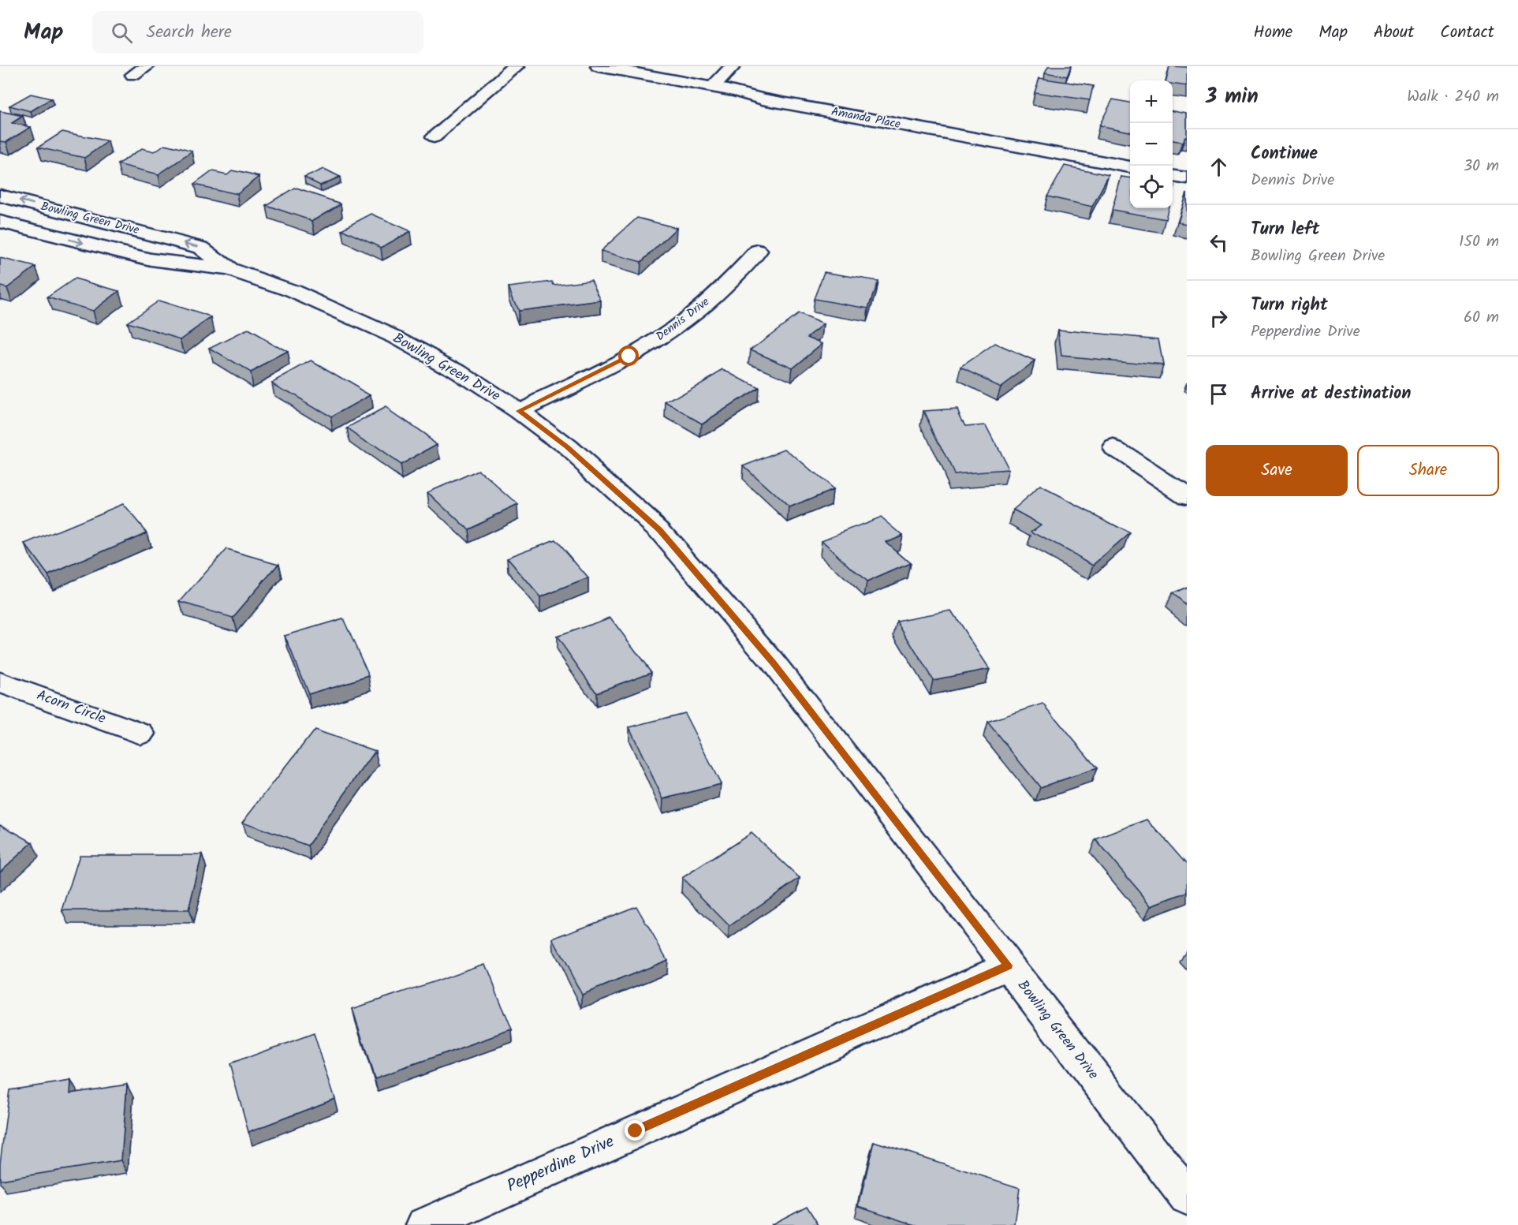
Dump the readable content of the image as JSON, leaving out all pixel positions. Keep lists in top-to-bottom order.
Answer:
{
  "streets": {
    "street": [
      "Amanda Place",
      "Bowling Green Drive",
      "Dennis Drive",
      "Acorn Circle",
      "Pepperdine Drive"
    ]
  },
  "crossings": [
    ["Bowling Green Drive", "Dennis Drive"],
    ["Bowling Green Drive", "Pepperdine Drive"]
  ],
  "page": {
    "header": "Map",
    "search": "Search here",
    "nav": [
      "Home",
      "Map",
      "About",
      "Contact"
    ],
    "heading": ["3 min", "Walk · 240 m"],
    "map_buttons": ["+", "−"],
    "list": [
      ["Continue", "Dennis Drive", "30 m"],
      ["Turn left", "Bowling Green Drive", "150 m"],
      ["Turn right", "Pepperdine Drive", "60 m"],
      "Arrive at destination"
    ],
    "buttons": ["Save", "Share"]
  }
}
